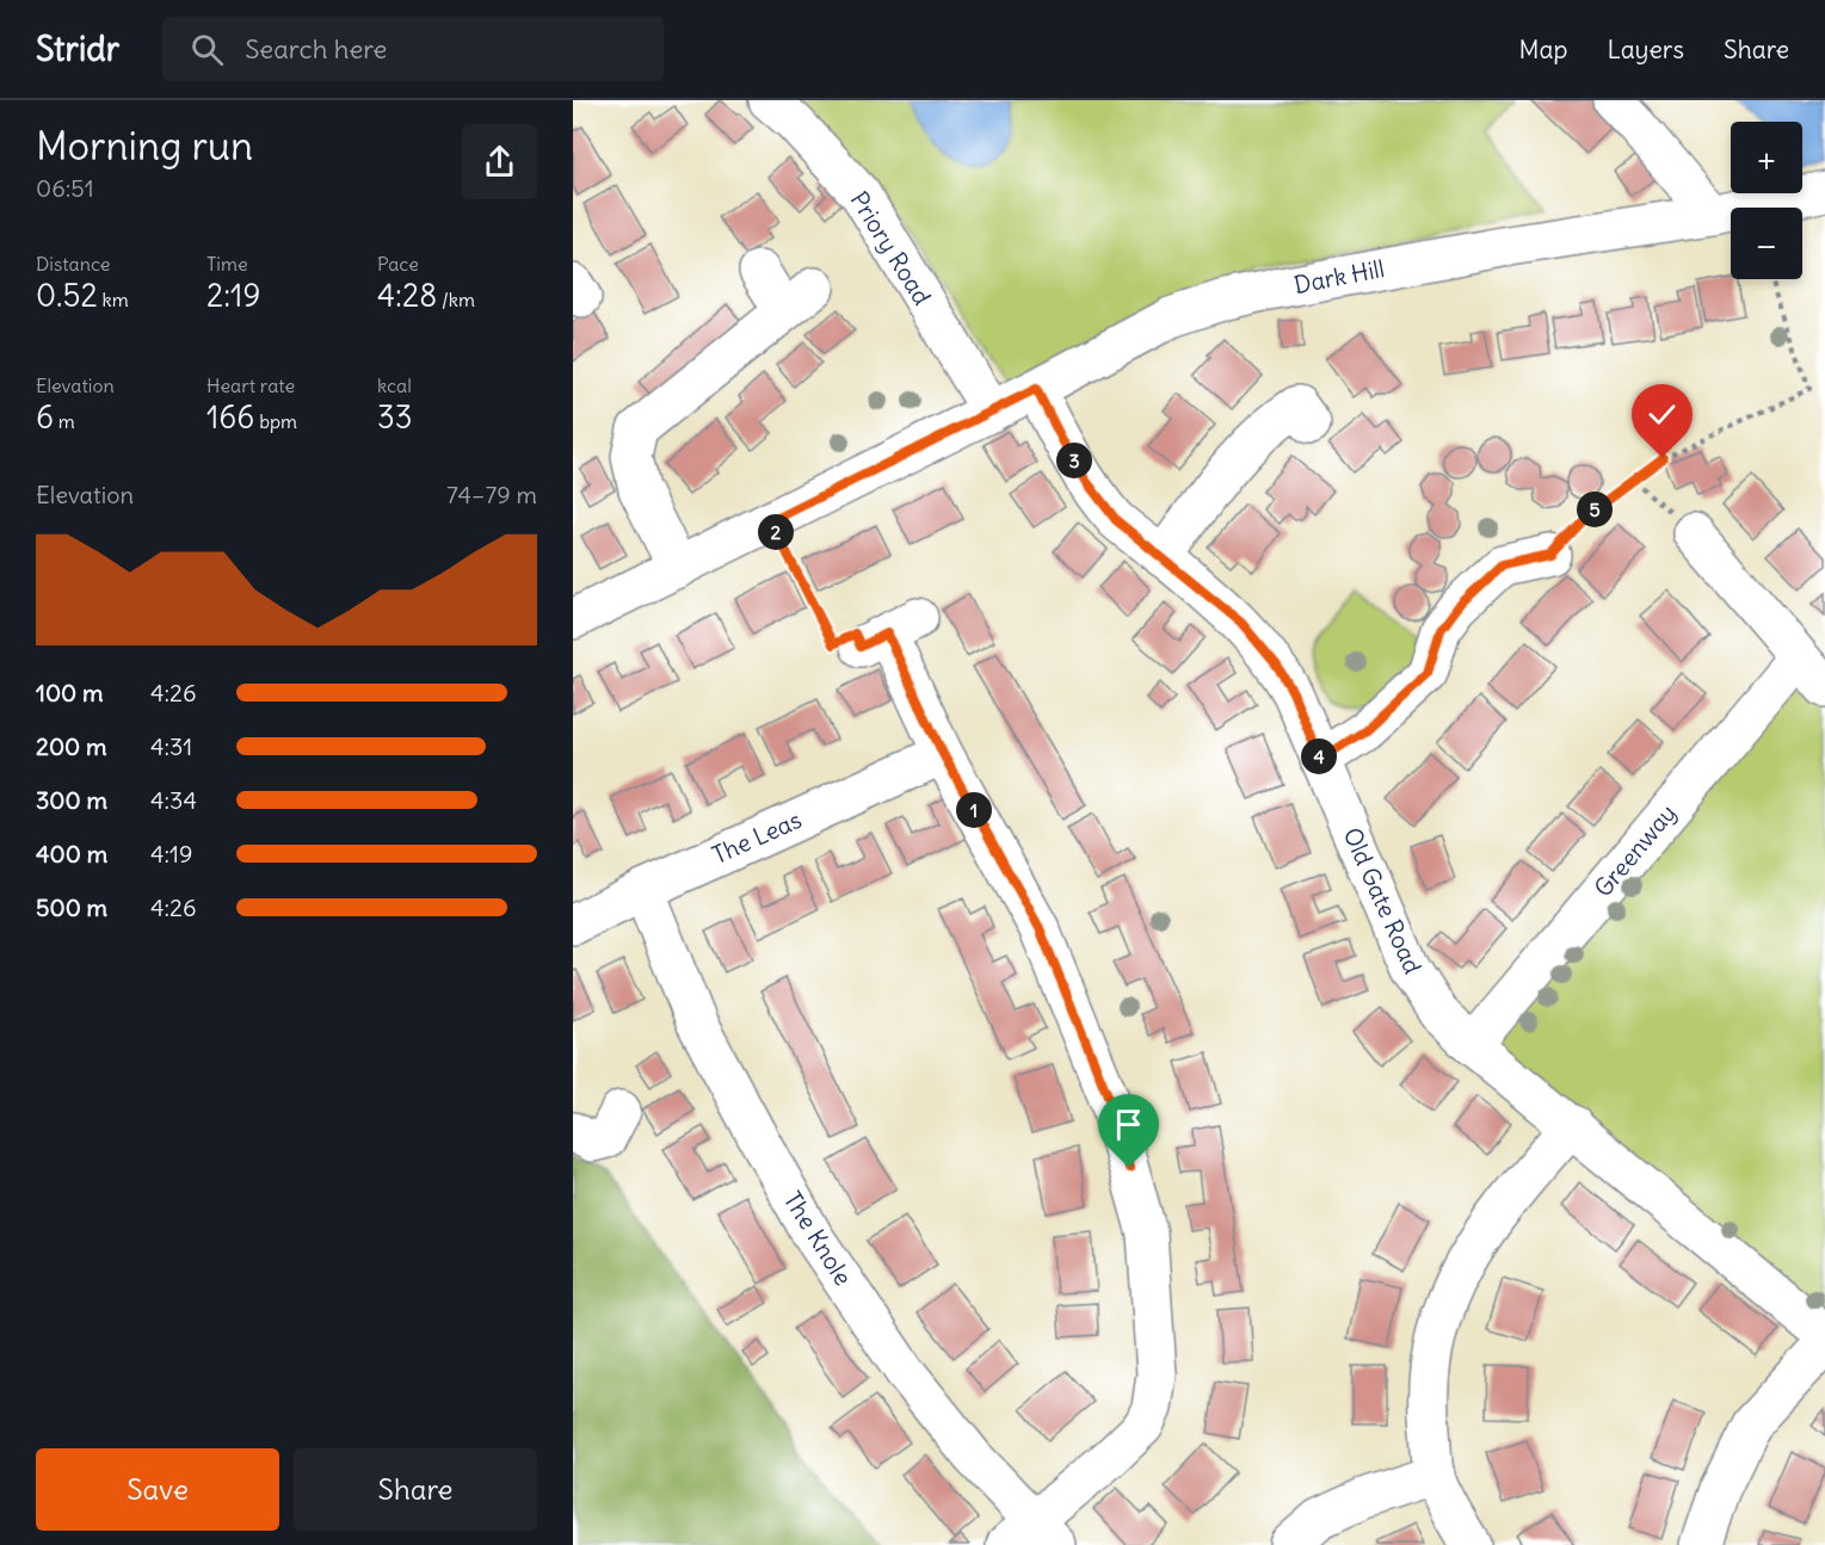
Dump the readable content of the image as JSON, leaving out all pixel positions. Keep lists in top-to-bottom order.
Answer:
{
  "streets": {
    "street": [
      "Priory Road",
      "Dark Hill",
      "The Leas",
      "Greenway",
      "Old Gate Road",
      "The Knole"
    ]
  },
  "crossings": [
    ["Priory Road", "Dark Hill"],
    ["Dark Hill", "Old Gate Road"],
    ["The Leas", "The Knole"],
    ["Greenway", "Old Gate Road"]
  ],
  "page": {
    "header": "Stridr",
    "search": "Search here",
    "nav": ["Map", "Layers", "Share"],
    "heading": ["Morning run", "06:51"],
    "map_buttons": ["+", "−"],
    "stats": [
      ["Distance", "0.52 km"],
      ["Time", "2:19"],
      ["Pace", "4:28 /km"],
      ["Elevation", "6 m"],
      ["Heart rate", "166 bpm"],
      ["kcal", "33"]
    ],
    "pins": [
      "3",
      "5",
      "2",
      "4",
      "1"
    ],
    "chart": ["Elevation", "74–79 m"],
    "list": [
      {
        "name": "100 m",
        "note": "4:26"
      },
      {
        "name": "200 m",
        "note": "4:31"
      },
      {
        "name": "300 m",
        "note": "4:34"
      },
      {
        "name": "400 m",
        "note": "4:19"
      },
      {
        "name": "500 m",
        "note": "4:26"
      }
    ],
    "buttons": ["Save", "Share"]
  }
}
